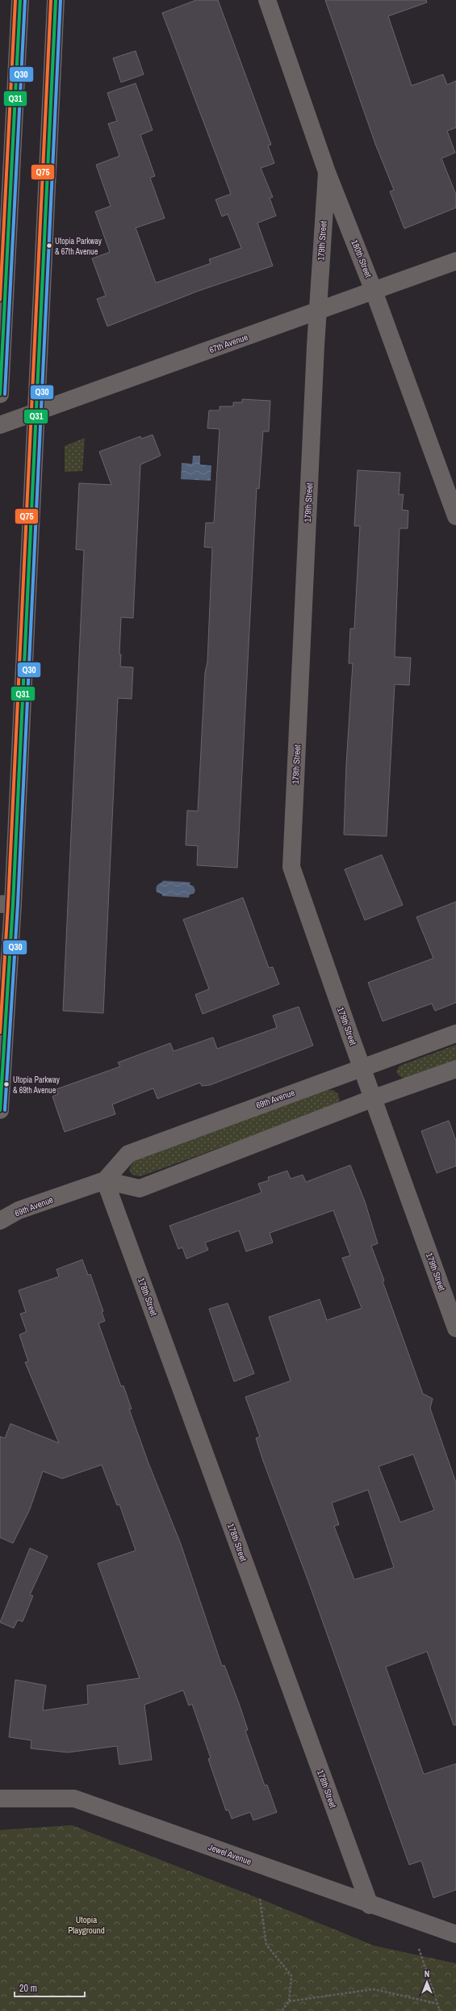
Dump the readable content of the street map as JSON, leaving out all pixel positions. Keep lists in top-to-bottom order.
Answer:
{
  "streets": {
    "street": [
      "179th Street",
      "180th Street",
      "67th Avenue",
      "69th Avenue",
      "178th Street",
      "Jewel Avenue"
    ]
  },
  "crossings": [
    ["179th Street", "180th Street"],
    ["179th Street", "67th Avenue"],
    ["179th Street", "69th Avenue"],
    ["180th Street", "67th Avenue"],
    ["69th Avenue", "178th Street"],
    ["178th Street", "Jewel Avenue"]
  ],
  "parks": ["Utopia Playground"],
  "places": ["Utopia Parkway & 67th Avenue", "Utopia Parkway & 69th Avenue"],
  "lines": ["transit line Q31", "transit line Q30", "transit line Q75"],
  "scale_bar": "20 m",
  "north": "top"
}
